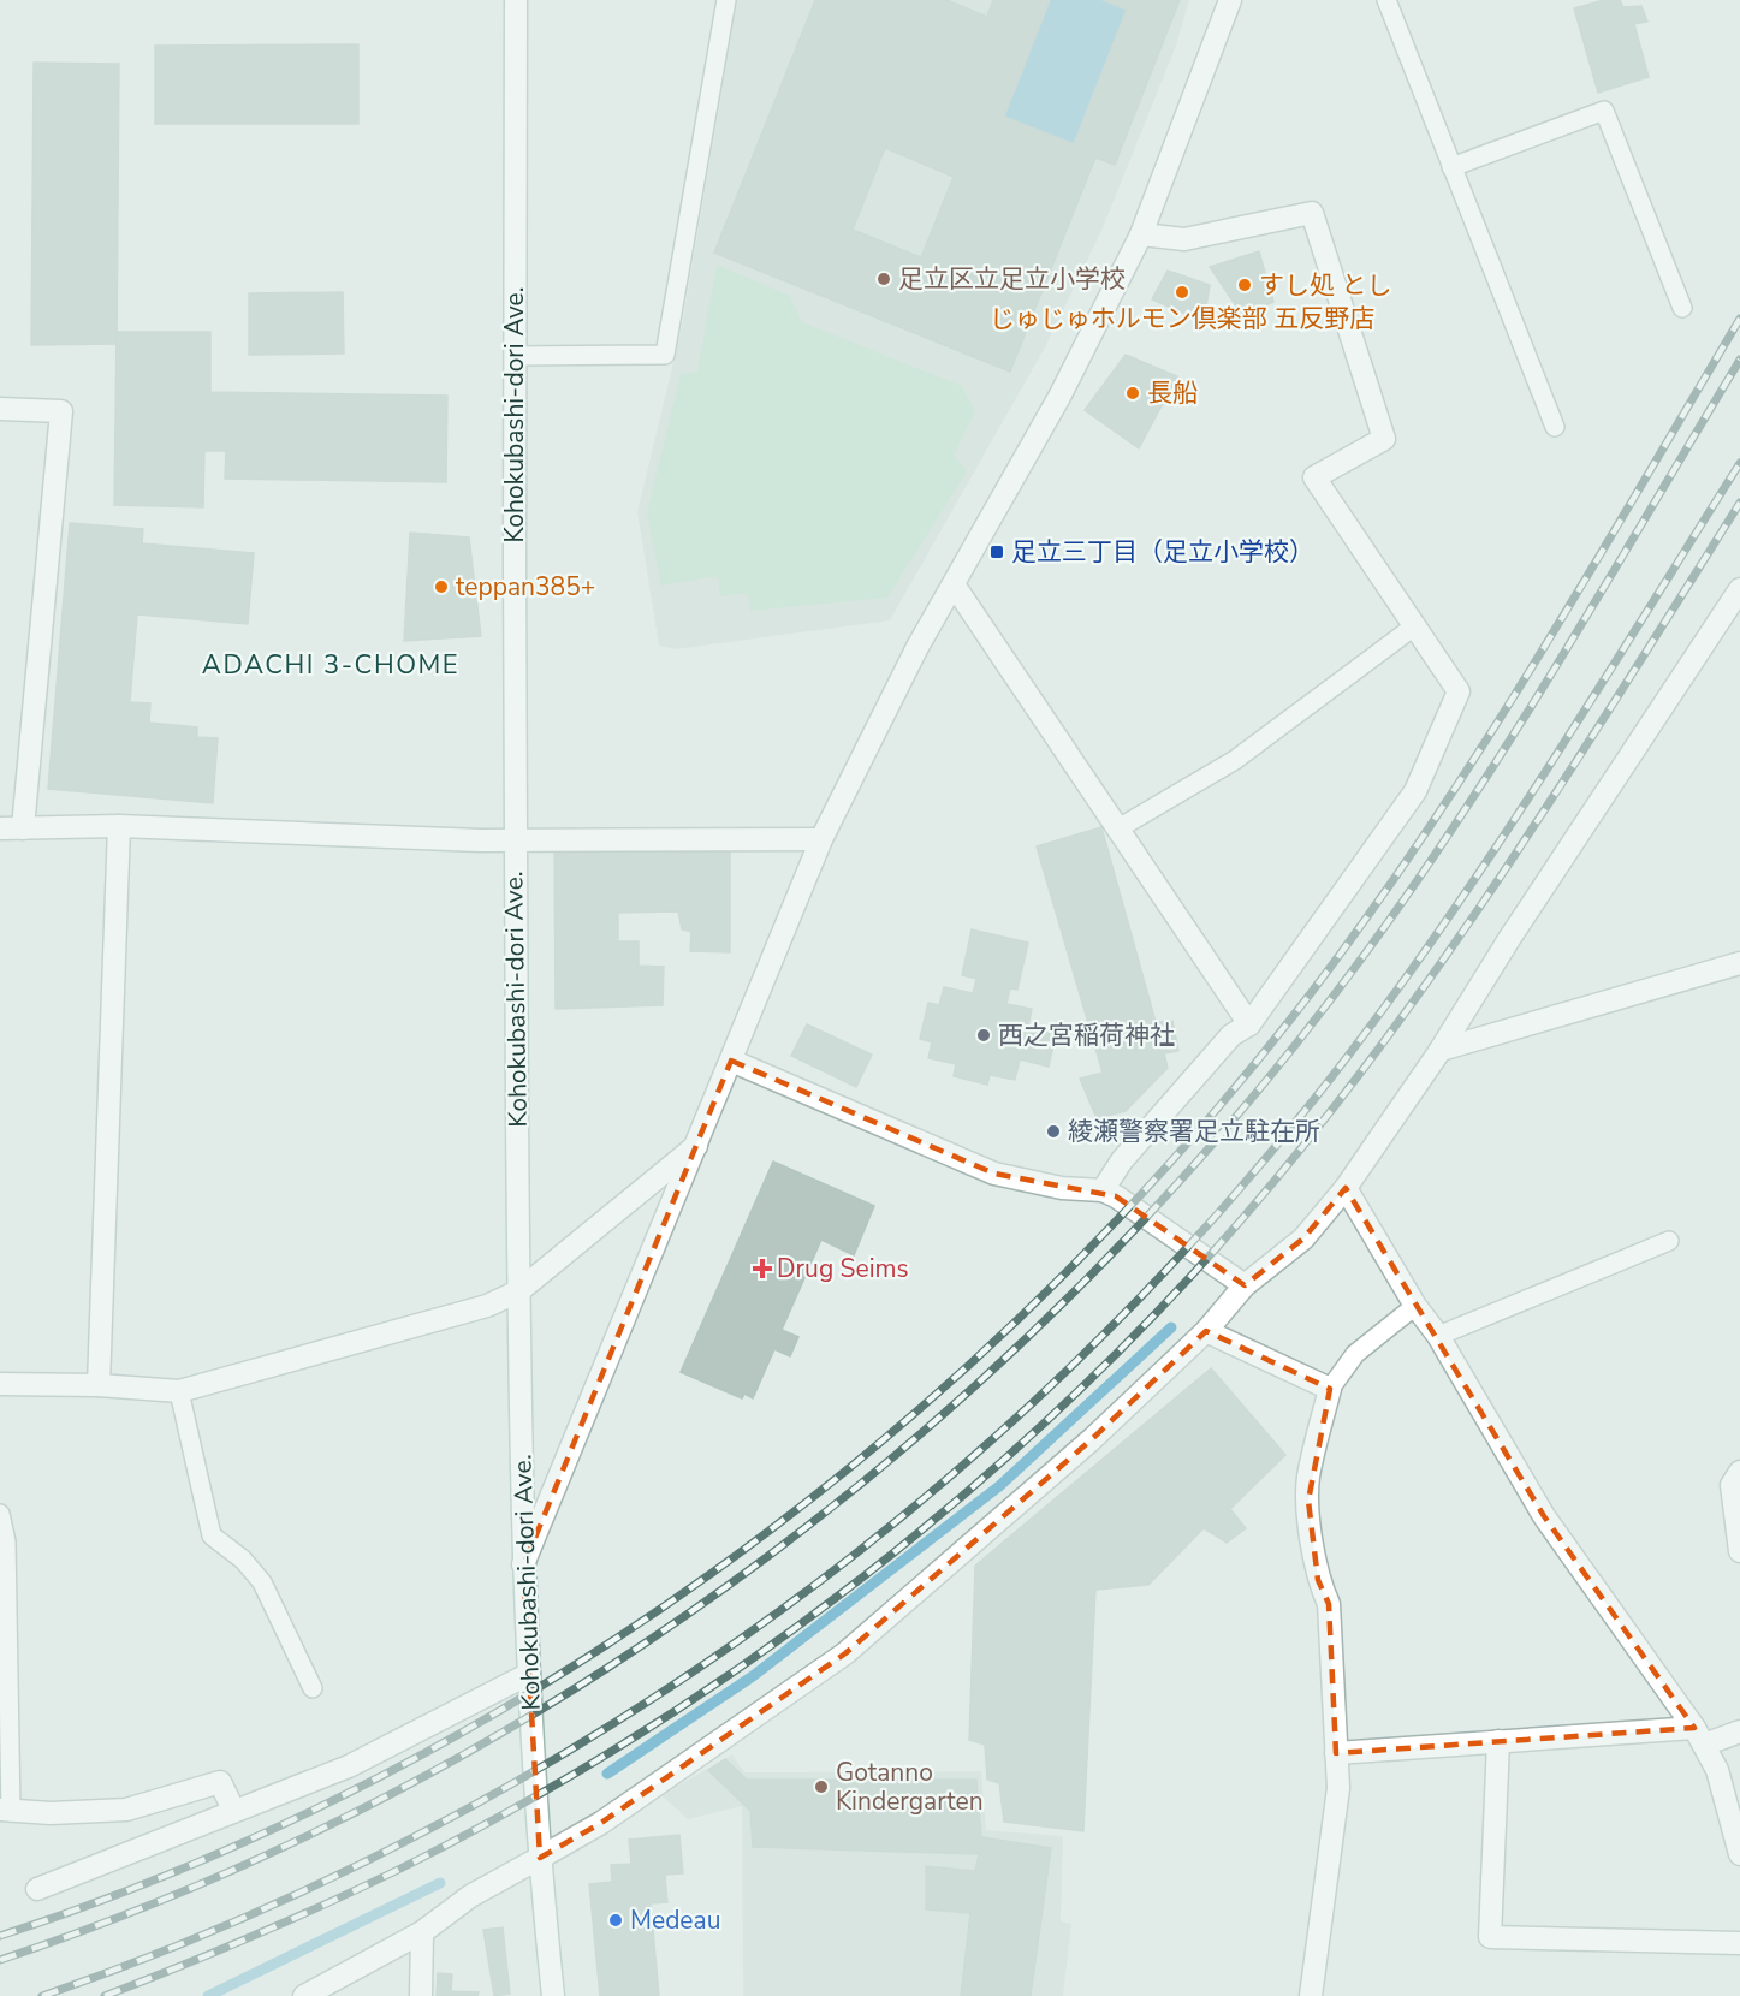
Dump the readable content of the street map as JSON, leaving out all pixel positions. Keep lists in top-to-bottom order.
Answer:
{
  "streets": {
    "street": ["Kohokubashi-dori Ave."]
  },
  "districts": ["ADACHI 3-CHOME"],
  "places": {
    "other": [
      "足立区立足立小学校",
      "すし処 とし",
      "じゅじゅホルモン倶楽部 五反野店",
      "長船",
      "teppan385+",
      "西之宮稲荷神社",
      "綾瀬警察署足立駐在所",
      "Gotanno Kindergarten",
      "Medeau"
    ],
    "transit": ["足立三丁目（足立小学校）"],
    "health": ["Drug Seims"]
  }
}
